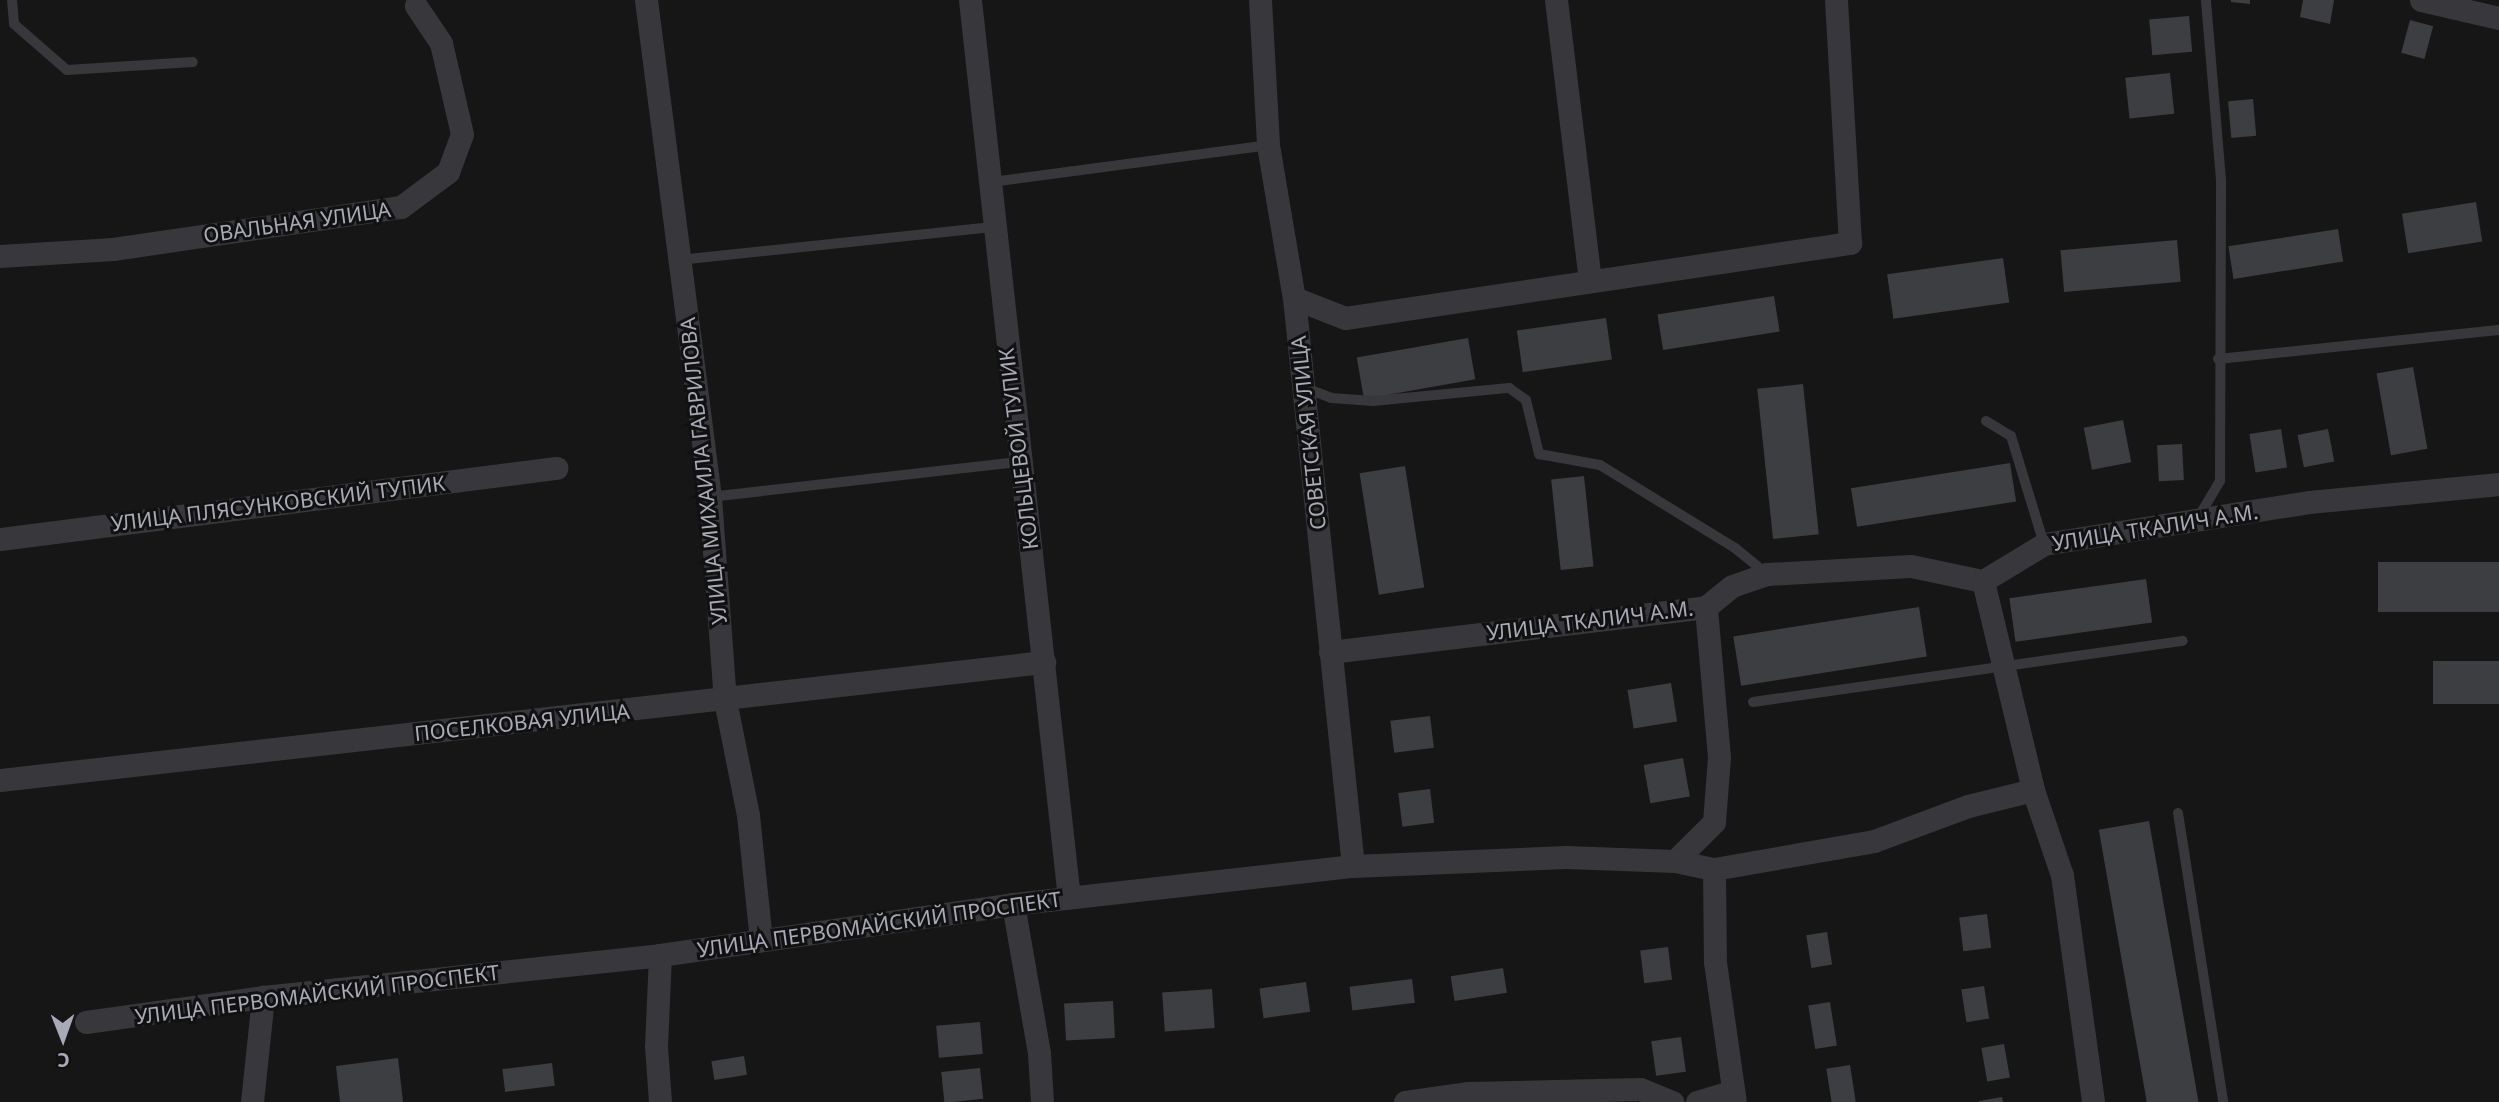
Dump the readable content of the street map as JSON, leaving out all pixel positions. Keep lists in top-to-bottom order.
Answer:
{
  "streets": {
    "street": [
      "ОВАЛЬНАЯ УЛИЦА",
      "СОВЕТСКАЯ УЛИЦА",
      "КОЛЬЦЕВОЙ ТУПИК",
      "УЛИЦА МИХАИЛА ГАВРИЛОВА",
      "УЛИЦА ПЛЯСУНКОВСКИЙ ТУПИК",
      "УЛИЦА ТКАЛИЧ А.М.",
      "ПОСЕЛКОВАЯ УЛИЦА",
      "УЛИЦА ПЕРВОМАЙСКИЙ ПРОСПЕКТ"
    ]
  },
  "crossings": [
    ["СОВЕТСКАЯ УЛИЦА", "УЛИЦА ТКАЛИЧ А.М."],
    ["СОВЕТСКАЯ УЛИЦА", "УЛИЦА ПЕРВОМАЙСКИЙ ПРОСПЕКТ"],
    ["КОЛЬЦЕВОЙ ТУПИК", "ПОСЕЛКОВАЯ УЛИЦА"],
    ["КОЛЬЦЕВОЙ ТУПИК", "УЛИЦА ПЕРВОМАЙСКИЙ ПРОСПЕКТ"],
    ["УЛИЦА МИХАИЛА ГАВРИЛОВА", "ПОСЕЛКОВАЯ УЛИЦА"],
    ["УЛИЦА МИХАИЛА ГАВРИЛОВА", "УЛИЦА ПЕРВОМАЙСКИЙ ПРОСПЕКТ"]
  ],
  "north": "bottom"
}
